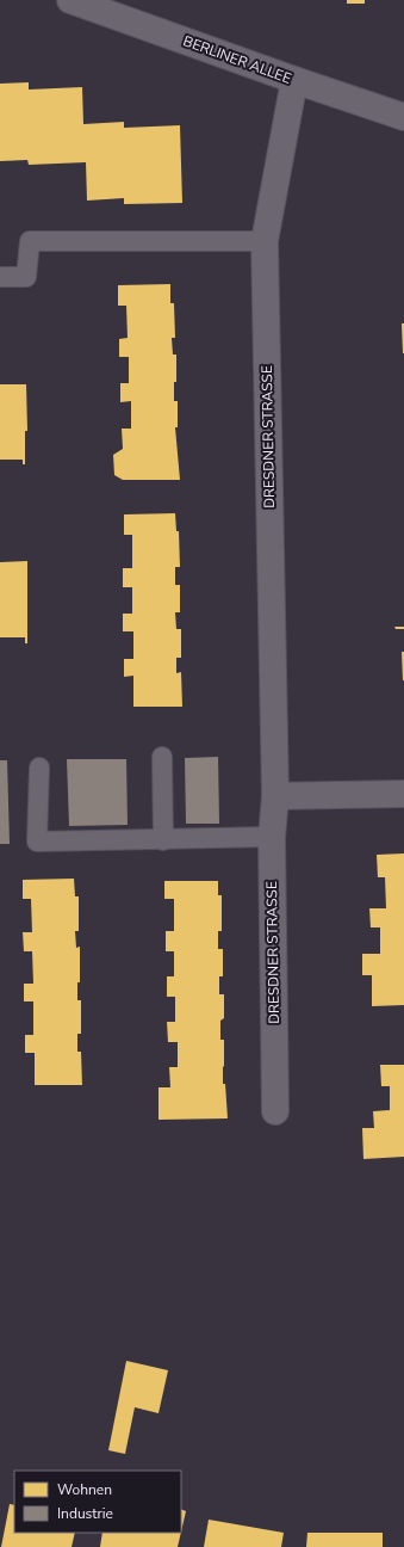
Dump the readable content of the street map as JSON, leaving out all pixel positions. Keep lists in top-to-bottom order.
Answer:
{
  "streets": {
    "street": ["BERLINER ALLEE", "DRESDNER STRASSE"]
  },
  "crossings": [
    ["BERLINER ALLEE", "DRESDNER STRASSE"]
  ],
  "legend": ["Wohnen", "Industrie"]
}
